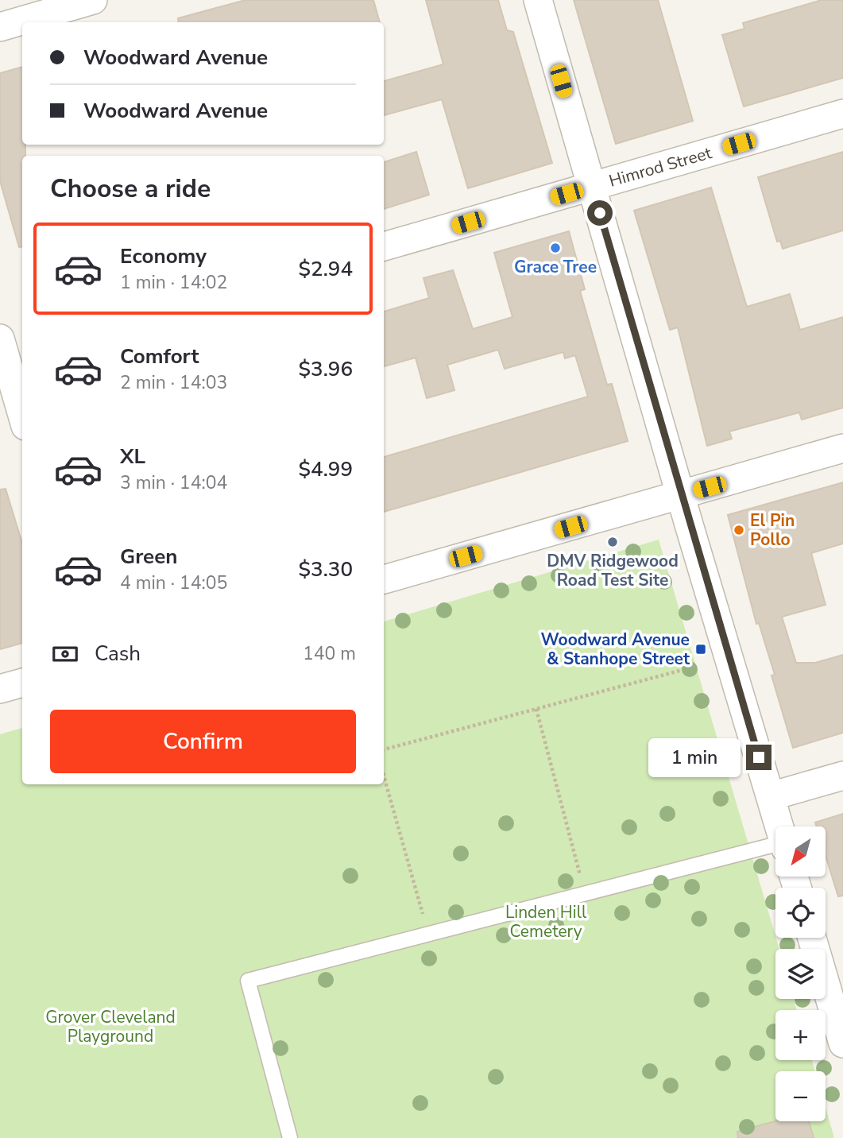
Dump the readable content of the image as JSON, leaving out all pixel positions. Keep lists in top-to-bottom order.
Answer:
{
  "streets": {
    "street": ["Himrod Street"]
  },
  "parks": ["Linden Hill Cemetery", "Grover Cleveland Playground"],
  "places": {
    "other": ["Grace Tree", "El Pin Pollo", "DMV Ridgewood Road Test Site"],
    "transit": ["Woodward Avenue & Stanhope Street"]
  },
  "north": "bottom left",
  "page": {
    "banner": ["Woodward Avenue", "Woodward Avenue"],
    "heading": "Choose a ride",
    "list": [
      {
        "name": "Economy",
        "note": "1 min · 14:02",
        "value": "$2.94"
      },
      {
        "name": "Comfort",
        "note": "2 min · 14:03",
        "value": "$3.96"
      },
      {
        "name": "XL",
        "note": "3 min · 14:04",
        "value": "$4.99"
      },
      {
        "name": "Green",
        "note": "4 min · 14:05",
        "value": "$3.30"
      }
    ],
    "pay": ["Cash", "140 m"],
    "buttons": "Confirm",
    "bubble": "1 min",
    "map_buttons": ["+", "−"]
  }
}
